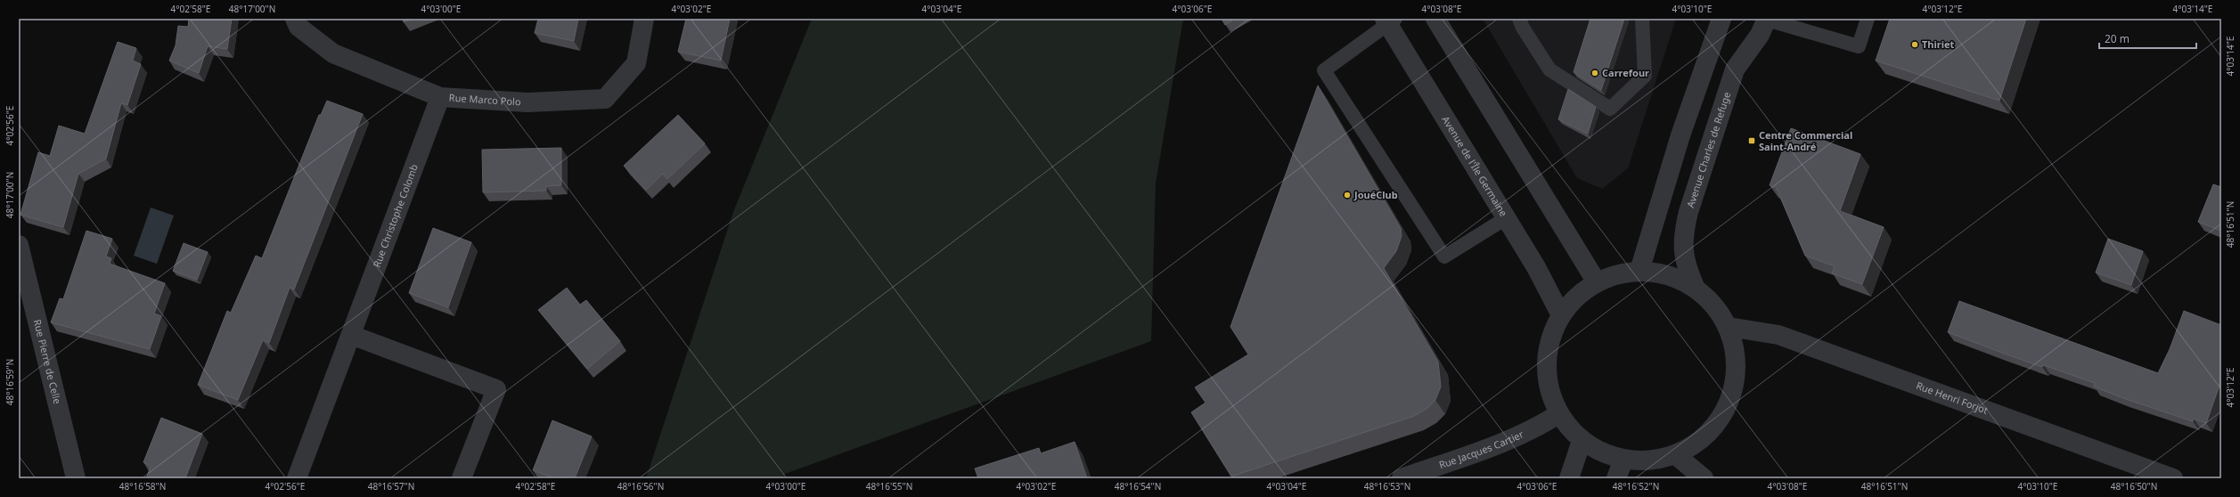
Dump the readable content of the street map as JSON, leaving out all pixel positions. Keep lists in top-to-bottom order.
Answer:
{
  "streets": {
    "street": [
      "Rue Marco Polo",
      "Avenue Charles de Refuge",
      "Avenue de l'Île Germaine",
      "Rue Christophe Colomb",
      "Rue Pierre de Celle",
      "Rue Henri Forjot",
      "Rue Jacques Cartier"
    ]
  },
  "crossings": [
    ["Rue Marco Polo", "Rue Christophe Colomb"]
  ],
  "places": {
    "other": ["Thiriet", "Carrefour", "JouéClub"],
    "transit": ["Centre Commercial Saint-André"]
  },
  "scale_bar": "20 m",
  "coordinates": [
    "4°02'58\"E",
    "48°17'00\"N",
    "4°03'00\"E",
    "4°03'02\"E",
    "4°03'04\"E",
    "4°03'06\"E",
    "4°03'08\"E",
    "4°03'10\"E",
    "4°03'12\"E",
    "4°03'14\"E",
    "4°02'56\"E",
    "48°16'51\"N",
    "48°16'59\"N",
    "48°16'58\"N",
    "48°16'57\"N",
    "48°16'56\"N",
    "48°16'55\"N",
    "48°16'54\"N",
    "48°16'53\"N",
    "48°16'52\"N",
    "48°16'50\"N"
  ]
}
